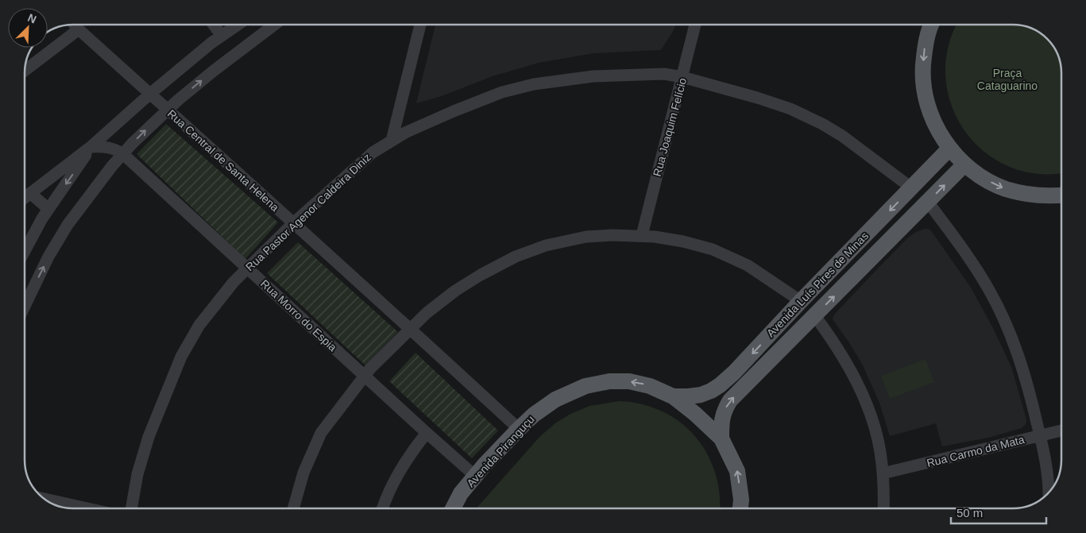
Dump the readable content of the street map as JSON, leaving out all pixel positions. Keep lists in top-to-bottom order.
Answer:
{
  "streets": {
    "main road": ["Avenida Luís Pires de Minas", "Avenida Piranguçu"],
    "street": [
      "Rua Joaquim Felício",
      "Rua Central de Santa Helena",
      "Rua Pastor Agenor Caldeira Diniz",
      "Rua Morro do Espia",
      "Rua Carmo da Mata"
    ]
  },
  "crossings": [
    ["Rua Joaquim Felício", "Rua Pastor Agenor Caldeira Diniz"],
    ["Rua Central de Santa Helena", "Rua Pastor Agenor Caldeira Diniz"],
    ["Rua Central de Santa Helena", "Avenida Piranguçu"],
    ["Rua Pastor Agenor Caldeira Diniz", "Avenida Luís Pires de Minas"],
    ["Rua Pastor Agenor Caldeira Diniz", "Rua Morro do Espia"],
    ["Avenida Luís Pires de Minas", "Avenida Piranguçu"],
    ["Rua Morro do Espia", "Avenida Piranguçu"]
  ],
  "parks": ["Praça Cataguarino"],
  "scale_bar": "50 m",
  "north": "top right"
}
